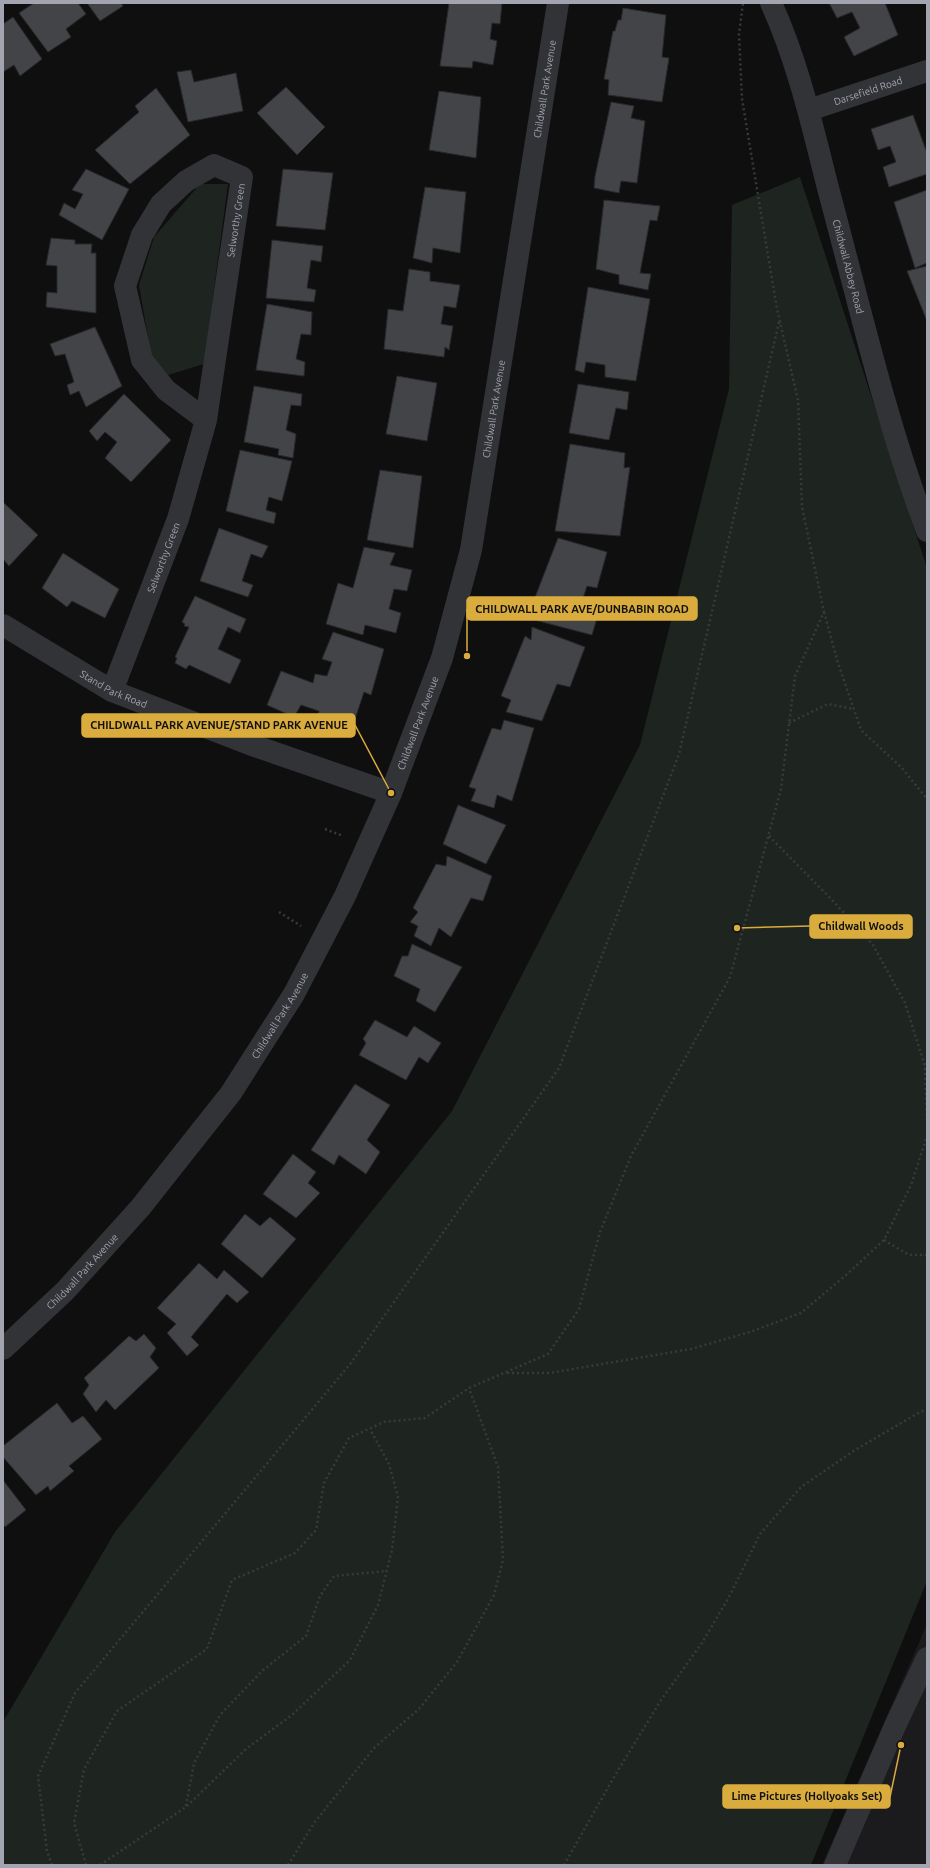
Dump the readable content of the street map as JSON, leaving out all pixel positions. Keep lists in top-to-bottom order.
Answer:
{
  "streets": {
    "street": [
      "Childwall Park Avenue",
      "Darsefield Road",
      "Selworthy Green",
      "Childwall Abbey Road",
      "Stand Park Road"
    ]
  },
  "crossings": [
    ["Childwall Park Avenue", "Stand Park Road"],
    ["Darsefield Road", "Childwall Abbey Road"],
    ["Selworthy Green", "Stand Park Road"]
  ],
  "places": [
    "CHILDWALL PARK AVE/DUNBABIN ROAD",
    "CHILDWALL PARK AVENUE/STAND PARK AVENUE",
    "Childwall Woods",
    "Lime Pictures (Hollyoaks Set)"
  ]
}
